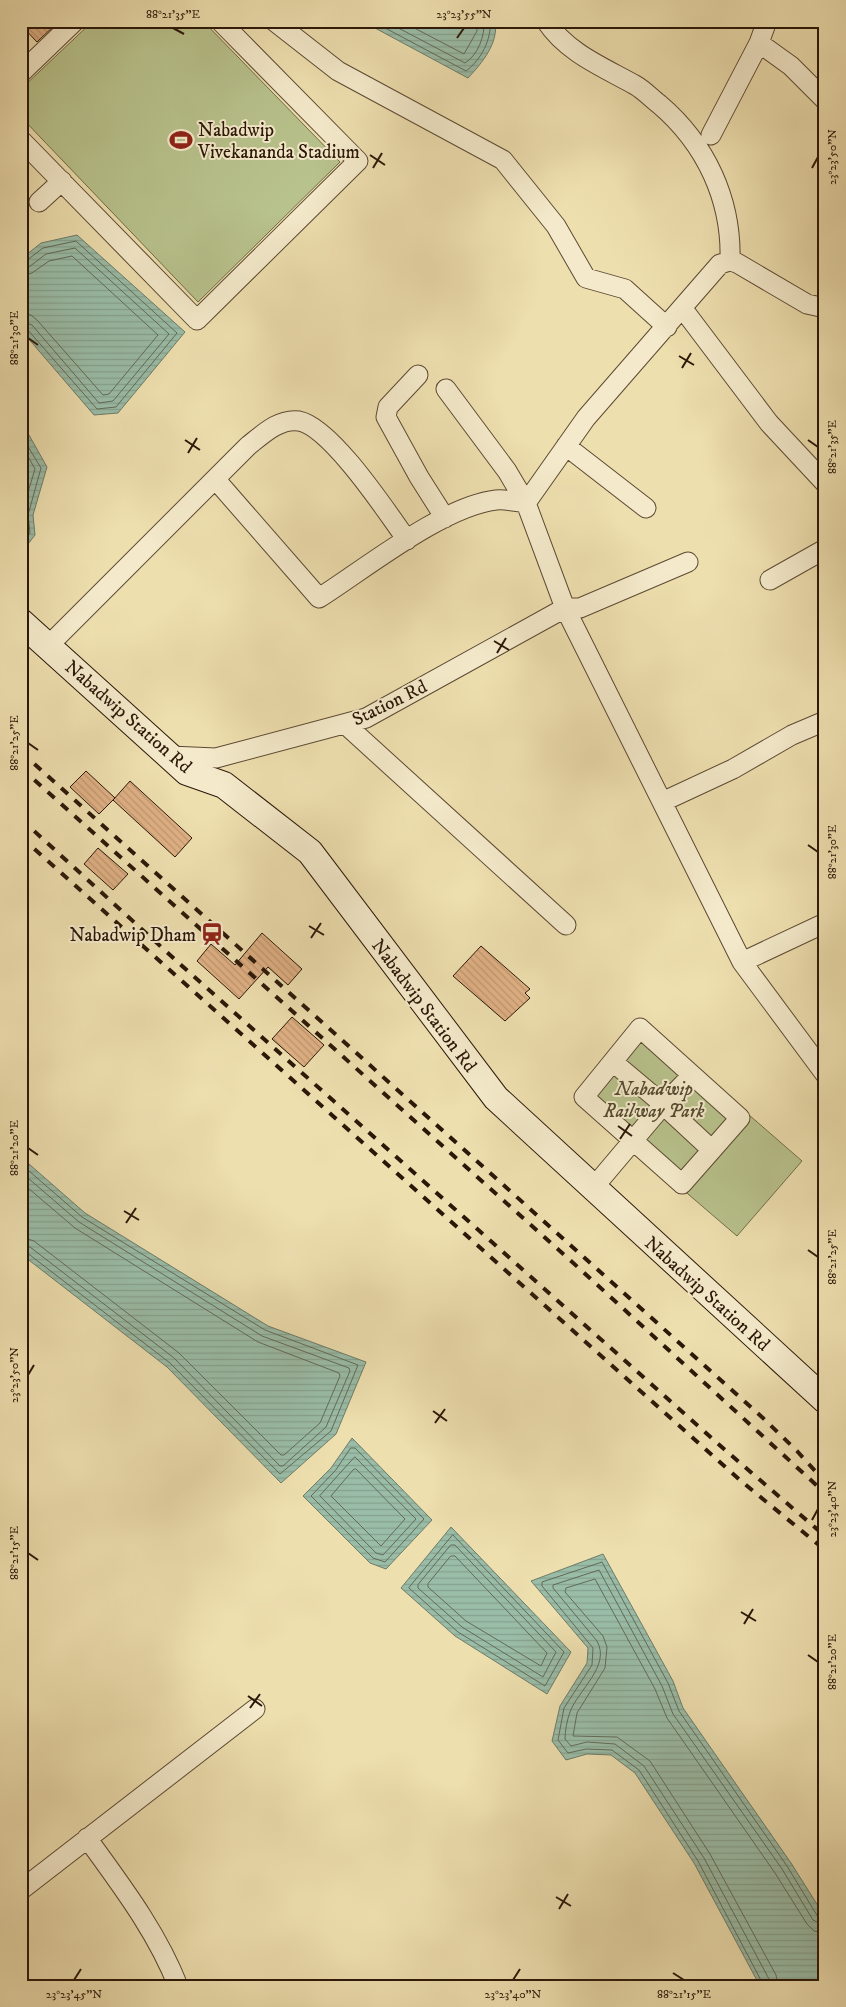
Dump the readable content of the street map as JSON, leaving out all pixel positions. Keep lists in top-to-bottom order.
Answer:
{
  "streets": {
    "main road": ["Nabadwip Station Rd"],
    "street": ["Station Rd"]
  },
  "crossings": [
    ["Station Rd", "Nabadwip Station Rd"]
  ],
  "parks": ["Nabadwip Railway Park"],
  "places": {
    "sports": ["Nabadwip Vivekananda Stadium"],
    "station": ["Nabadwip Dham"]
  },
  "coordinates": [
    "88°21'35\"E",
    "23°23'55\"N",
    "23°23'50\"N",
    "88°21'30\"E",
    "88°21'25\"E",
    "88°21'20\"E",
    "23°23'40\"N",
    "88°21'15\"E",
    "23°23'45\"N"
  ]
}
